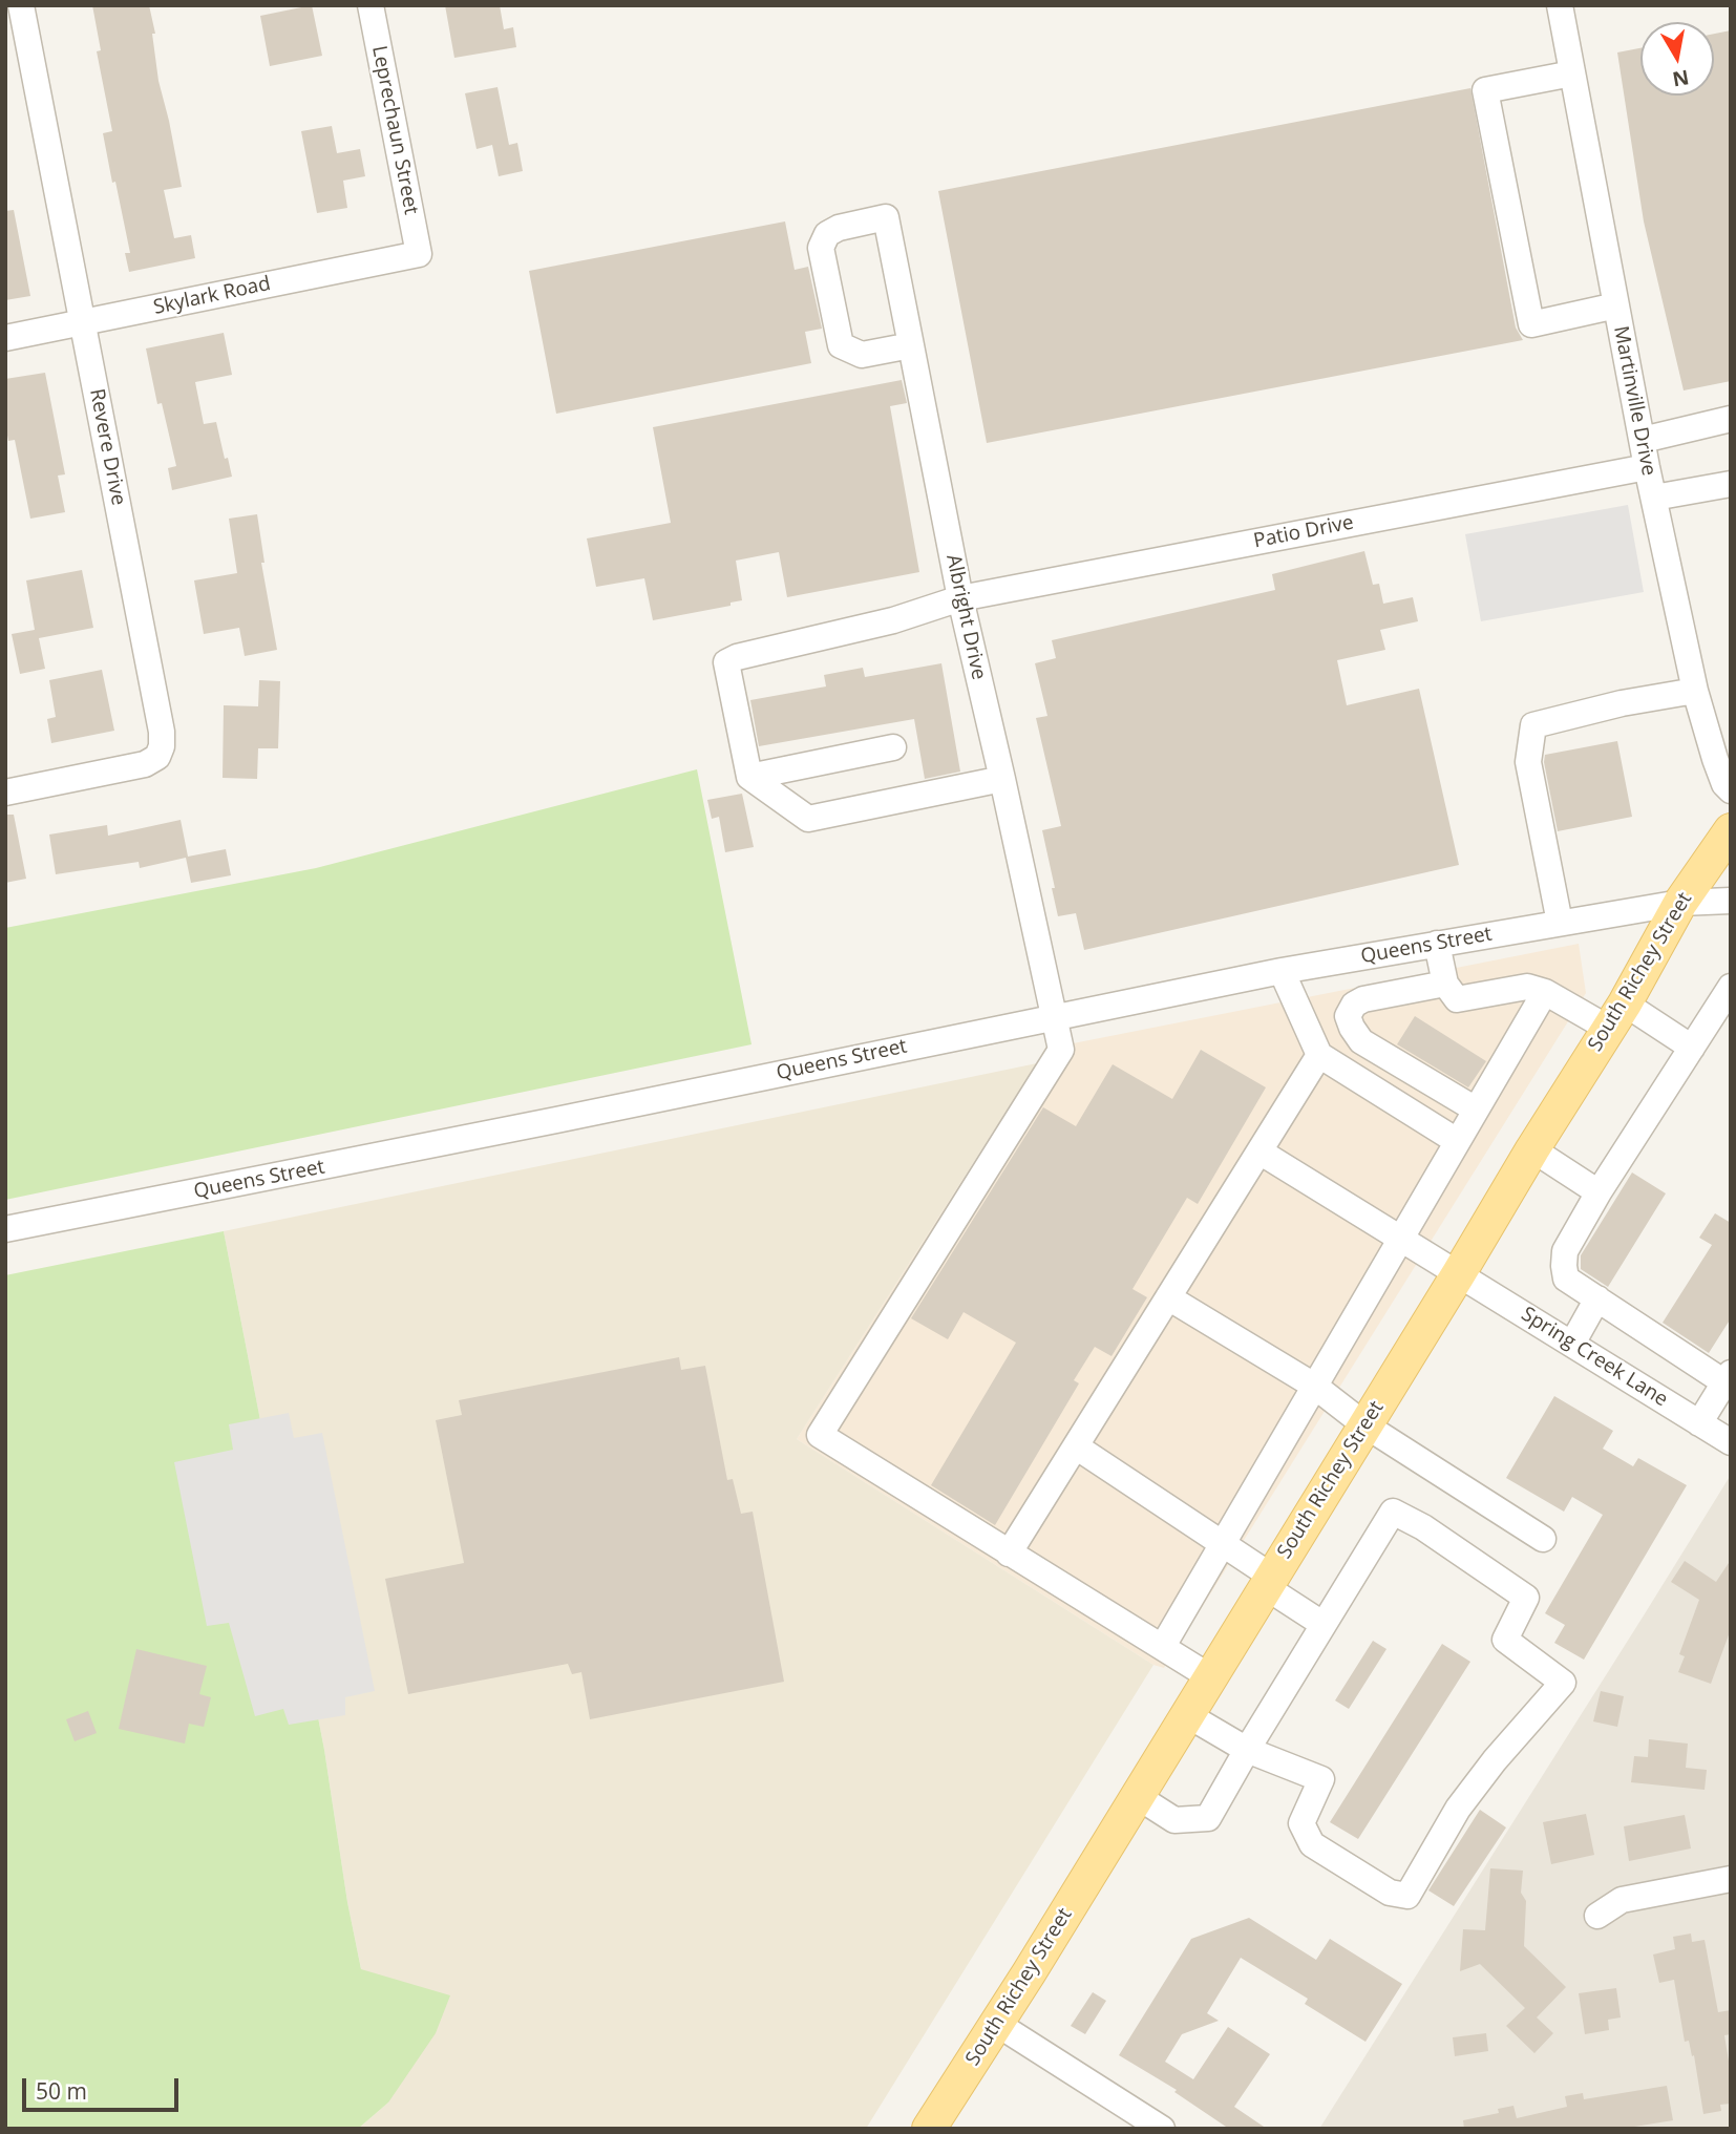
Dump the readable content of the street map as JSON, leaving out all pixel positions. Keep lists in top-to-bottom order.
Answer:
{
  "streets": {
    "main road": ["South Richey Street"],
    "street": [
      "Leprechaun Street",
      "Skylark Road",
      "Martinville Drive",
      "Revere Drive",
      "Patio Drive",
      "Albright Drive",
      "Queens Street",
      "Spring Creek Lane"
    ]
  },
  "crossings": [
    ["Leprechaun Street", "Skylark Road"],
    ["Skylark Road", "Revere Drive"],
    ["Martinville Drive", "Patio Drive"],
    ["Patio Drive", "Albright Drive"],
    ["Albright Drive", "Queens Street"],
    ["Queens Street", "South Richey Street"],
    ["South Richey Street", "Spring Creek Lane"]
  ],
  "scale_bar": "50 m",
  "north": "bottom"
}
